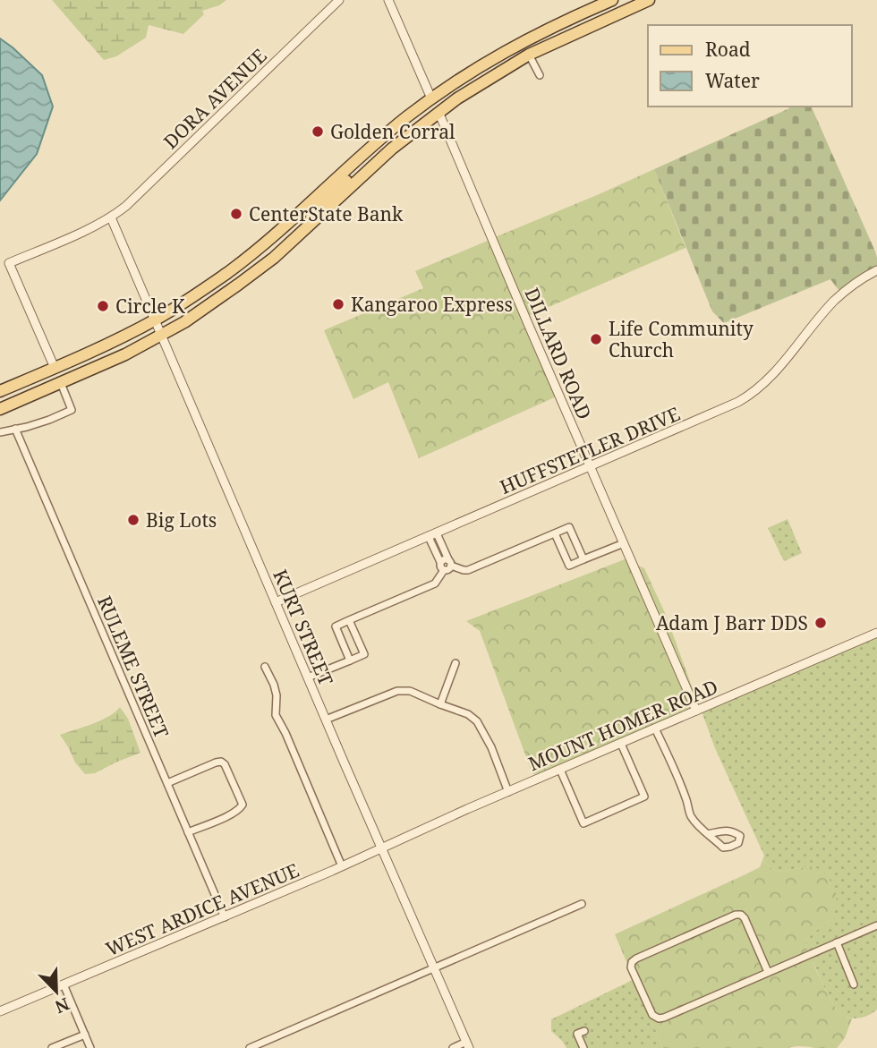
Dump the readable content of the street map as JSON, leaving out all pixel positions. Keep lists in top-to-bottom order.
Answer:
{
  "streets": {
    "street": [
      "DORA AVENUE",
      "DILLARD ROAD",
      "HUFFSTETLER DRIVE",
      "KURT STREET",
      "RULEME STREET",
      "MOUNT HOMER ROAD",
      "WEST ARDICE AVENUE"
    ]
  },
  "crossings": [
    ["DORA AVENUE", "KURT STREET"],
    ["DILLARD ROAD", "HUFFSTETLER DRIVE"],
    ["DILLARD ROAD", "MOUNT HOMER ROAD"],
    ["HUFFSTETLER DRIVE", "KURT STREET"],
    ["KURT STREET", "MOUNT HOMER ROAD"],
    ["KURT STREET", "WEST ARDICE AVENUE"],
    ["RULEME STREET", "WEST ARDICE AVENUE"],
    ["MOUNT HOMER ROAD", "WEST ARDICE AVENUE"]
  ],
  "places": [
    "Golden Corral",
    "CenterState Bank",
    "Kangaroo Express",
    "Circle K",
    "Life Community Church",
    "Big Lots",
    "Adam J Barr DDS"
  ],
  "legend": ["Road", "Water"],
  "north": "bottom right"
}
